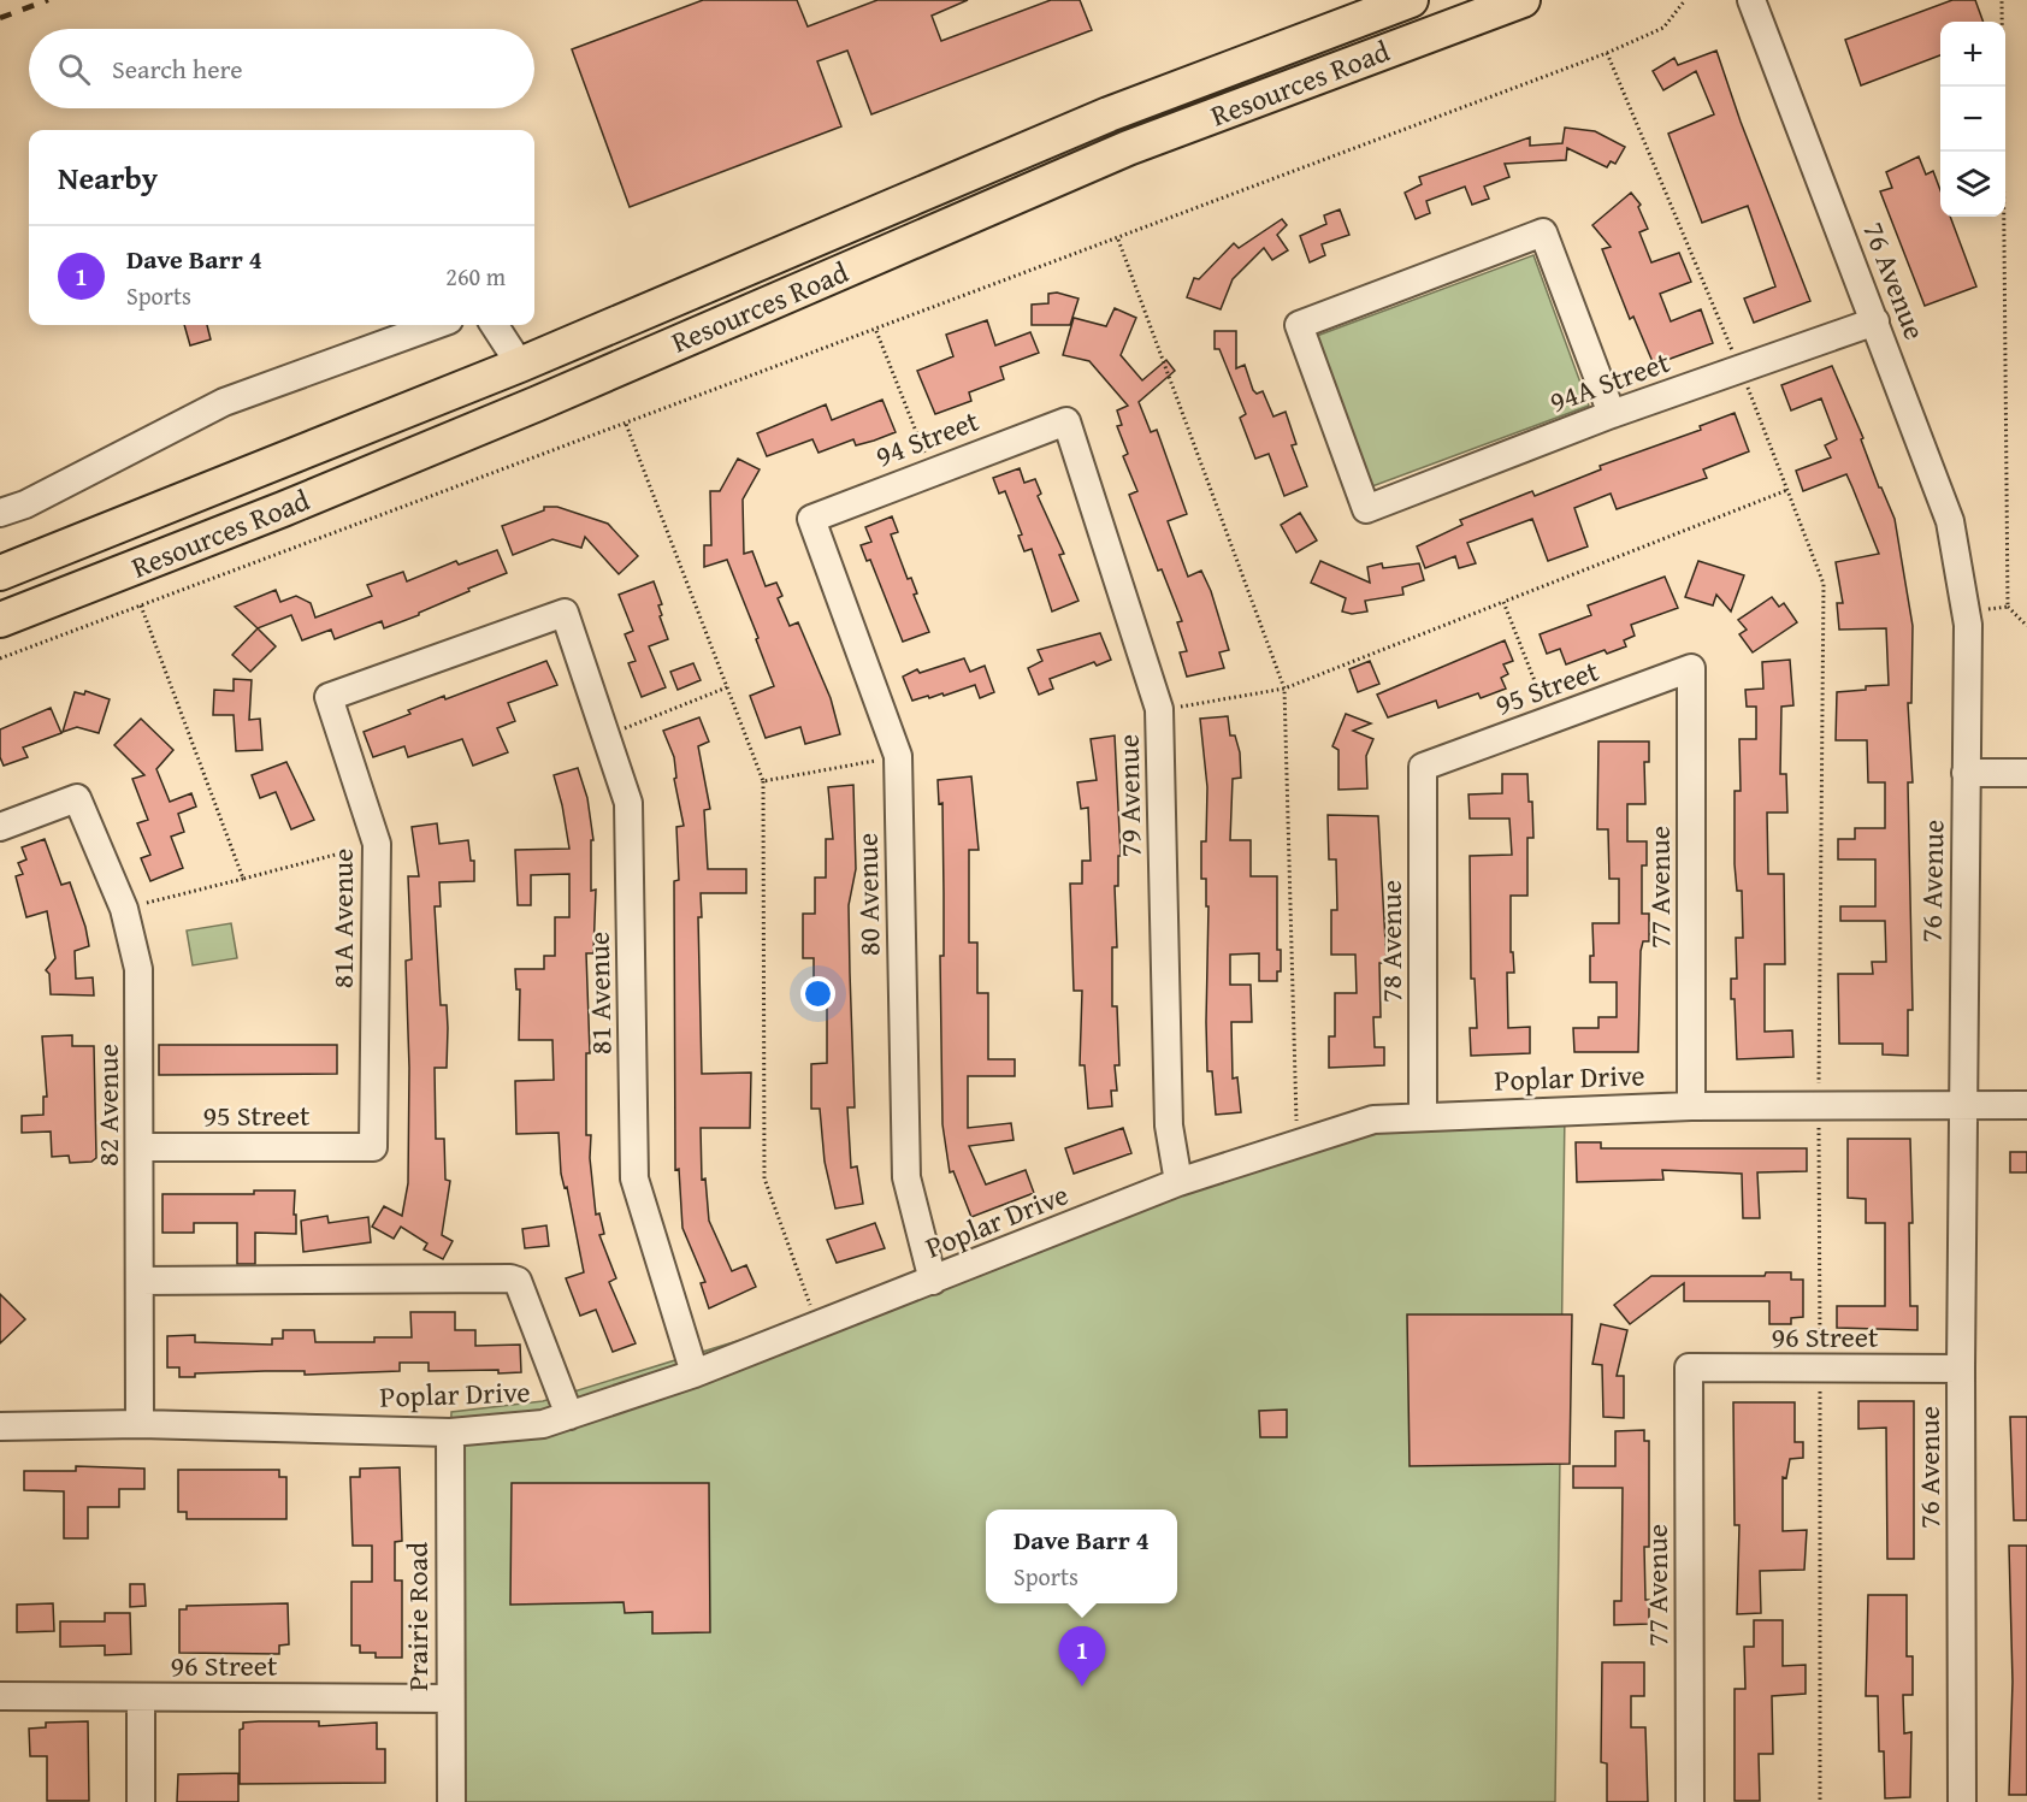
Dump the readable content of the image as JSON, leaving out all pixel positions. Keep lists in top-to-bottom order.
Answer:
{
  "streets": {
    "main road": ["Resources Road"],
    "street": [
      "76 Avenue",
      "94A Street",
      "94 Street",
      "95 Street",
      "79 Avenue",
      "77 Avenue",
      "80 Avenue",
      "81A Avenue",
      "78 Avenue",
      "81 Avenue",
      "Poplar Drive",
      "82 Avenue",
      "96 Street",
      "Prairie Road"
    ]
  },
  "crossings": [
    ["76 Avenue", "94A Street"],
    ["76 Avenue", "Poplar Drive"],
    ["76 Avenue", "96 Street"],
    ["94 Street", "79 Avenue"],
    ["94 Street", "80 Avenue"],
    ["95 Street", "77 Avenue"],
    ["95 Street", "81A Avenue"],
    ["95 Street", "78 Avenue"],
    ["95 Street", "82 Avenue"],
    ["79 Avenue", "Poplar Drive"],
    ["77 Avenue", "Poplar Drive"],
    ["77 Avenue", "96 Street"],
    ["80 Avenue", "Poplar Drive"],
    ["81A Avenue", "81 Avenue"],
    ["78 Avenue", "Poplar Drive"],
    ["81 Avenue", "Poplar Drive"],
    ["Poplar Drive", "82 Avenue"],
    ["Poplar Drive", "Prairie Road"],
    ["96 Street", "Prairie Road"]
  ],
  "page": {
    "map_buttons": ["+", "−"],
    "search": "Search here",
    "heading": "Nearby",
    "list": [
      {
        "mark": "1",
        "name": "Dave Barr 4",
        "note": "Sports",
        "value": "260 m"
      }
    ],
    "popup": ["Dave Barr 4", "Sports"],
    "pins": "1"
  }
}
